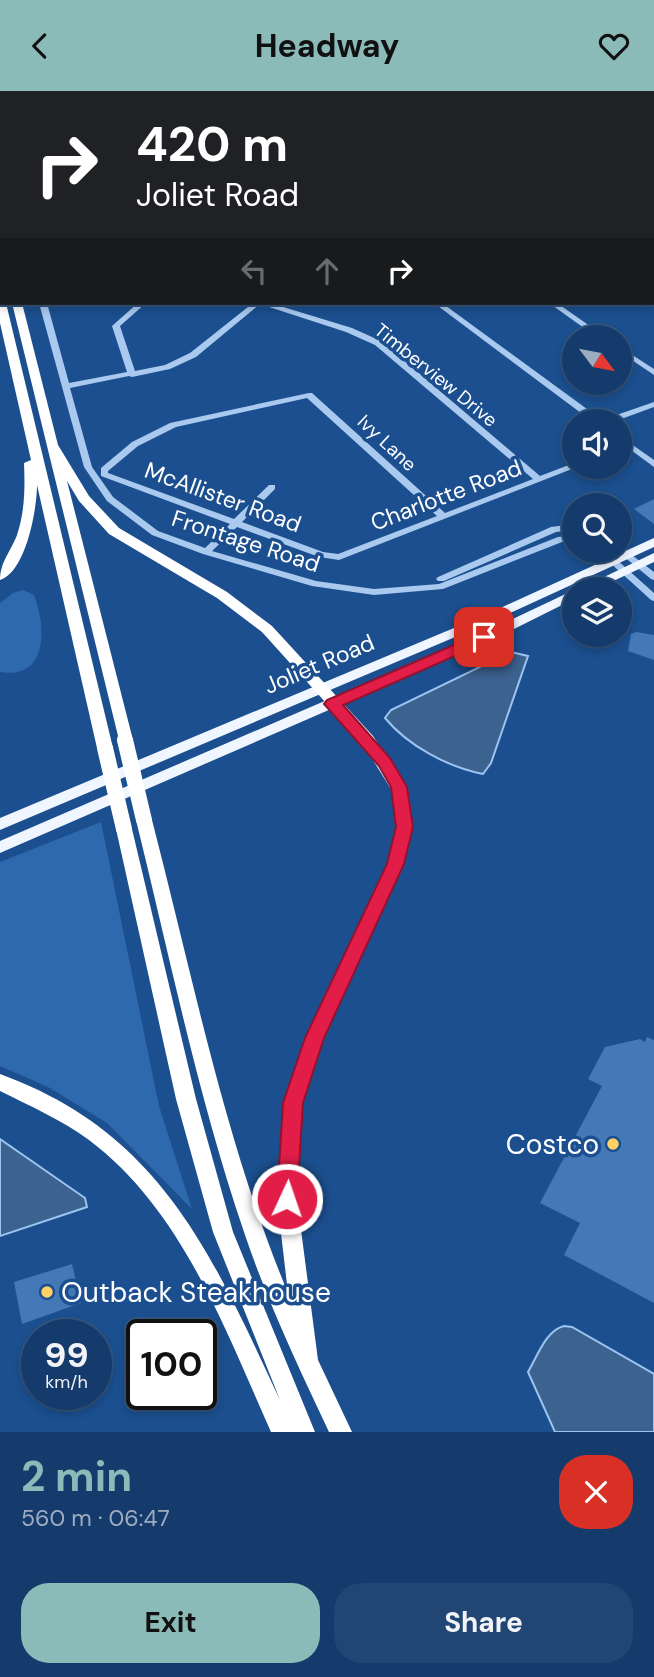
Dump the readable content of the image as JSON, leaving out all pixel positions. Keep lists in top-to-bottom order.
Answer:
{
  "streets": {
    "main road": ["Joliet Road"],
    "street": [
      "Timberview Drive",
      "Ivy Lane",
      "Charlotte Road",
      "McAllister Road",
      "Frontage Road"
    ]
  },
  "crossings": [
    ["Timberview Drive", "Charlotte Road"],
    ["Ivy Lane", "Charlotte Road"],
    ["Ivy Lane", "McAllister Road"],
    ["Charlotte Road", "McAllister Road"]
  ],
  "places": ["Costco", "Outback Steakhouse"],
  "north": "bottom right",
  "page": {
    "header": "Headway",
    "turn": ["420 m", "Joliet Road"],
    "speed": "99 km/h",
    "limit": "100",
    "heading": ["2 min", "560 m · 06:47"],
    "buttons": ["Exit", "Share"]
  }
}
